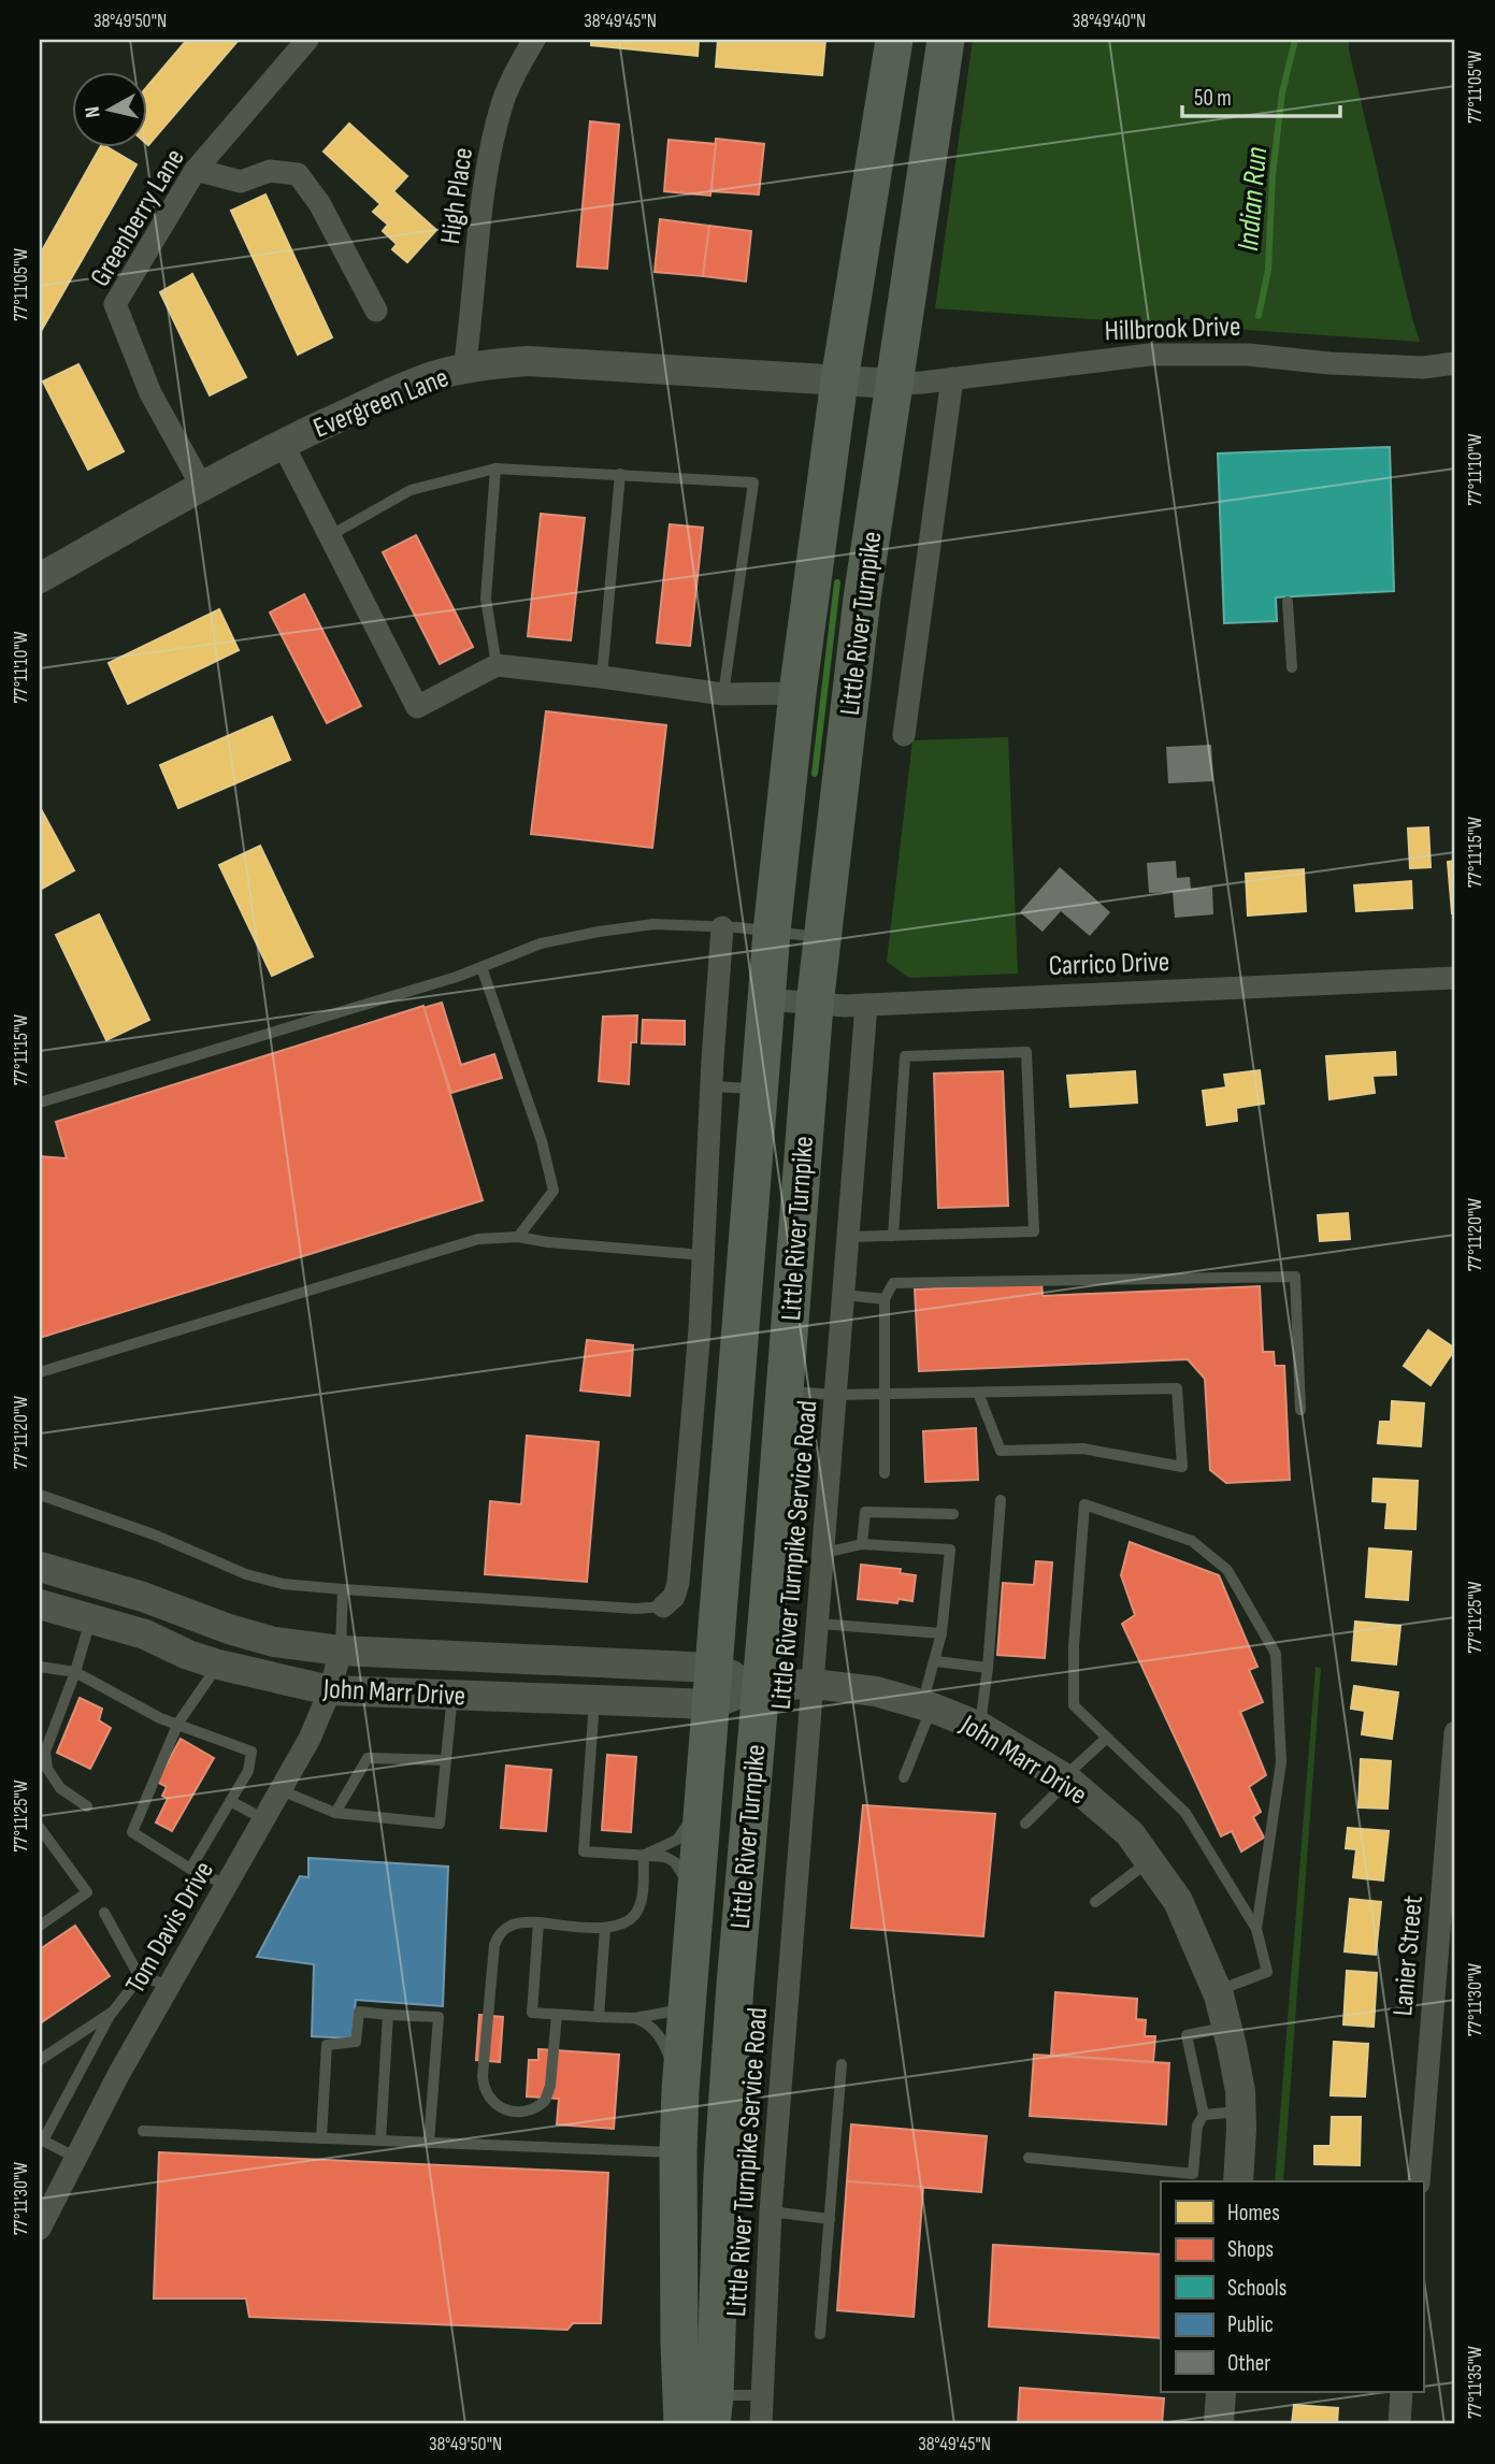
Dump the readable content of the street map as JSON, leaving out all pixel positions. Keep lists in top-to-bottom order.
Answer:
{
  "streets": {
    "main road": ["Little River Turnpike"],
    "street": [
      "High Place",
      "Greenberry Lane",
      "Hillbrook Drive",
      "Evergreen Lane",
      "Carrico Drive",
      "Little River Turnpike Service Road",
      "John Marr Drive",
      "Tom Davis Drive",
      "Lanier Street"
    ]
  },
  "crossings": [
    ["High Place", "Evergreen Lane"],
    ["Greenberry Lane", "Evergreen Lane"],
    ["Hillbrook Drive", "Evergreen Lane"],
    ["Hillbrook Drive", "Little River Turnpike"],
    ["Evergreen Lane", "Little River Turnpike"],
    ["Little River Turnpike", "Carrico Drive"],
    ["Little River Turnpike", "John Marr Drive"],
    ["Carrico Drive", "Little River Turnpike Service Road"],
    ["Little River Turnpike Service Road", "John Marr Drive"],
    ["John Marr Drive", "Tom Davis Drive"]
  ],
  "water": ["Indian Run"],
  "legend": [
    "Homes",
    "Shops",
    "Schools",
    "Public",
    "Other"
  ],
  "scale_bar": "50 m",
  "north": "left",
  "coordinates": [
    "38°49'50\"N",
    "38°49'45\"N",
    "38°49'40\"N",
    "77°11'05\"W",
    "77°11'10\"W",
    "77°11'15\"W",
    "77°11'20\"W",
    "77°11'25\"W",
    "77°11'30\"W",
    "77°11'35\"W"
  ]
}
